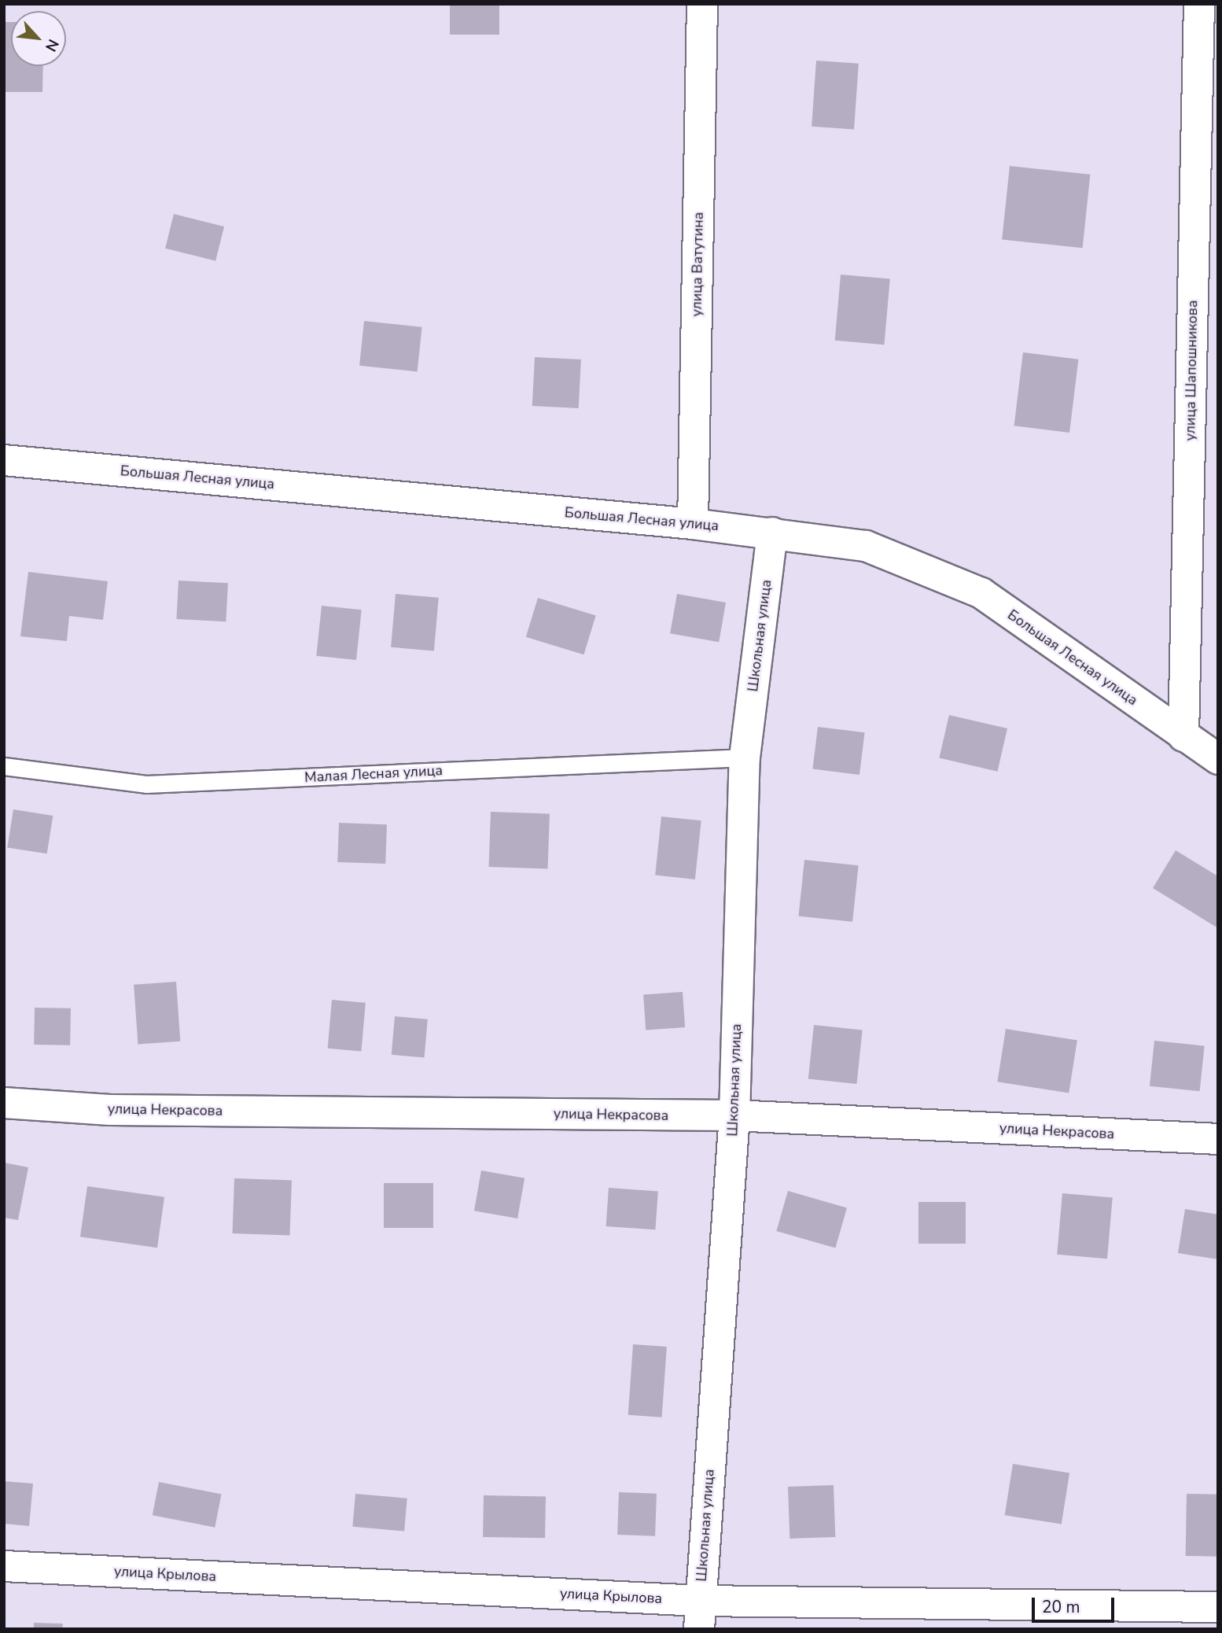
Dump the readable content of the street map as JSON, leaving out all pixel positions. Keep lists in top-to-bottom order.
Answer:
{
  "streets": {
    "street": [
      "улица Ватутина",
      "улица Шапошникова",
      "Большая Лесная улица",
      "Школьная улица",
      "улица Некрасова",
      "улица Крылова"
    ],
    "lane": ["Малая Лесная улица"]
  },
  "crossings": [
    ["улица Ватутина", "Большая Лесная улица"],
    ["улица Шапошникова", "Большая Лесная улица"],
    ["Большая Лесная улица", "Школьная улица"],
    ["Школьная улица", "Малая Лесная улица"],
    ["Школьная улица", "улица Некрасова"],
    ["Школьная улица", "улица Крылова"]
  ],
  "scale_bar": "20 m",
  "north": "bottom right"
}
